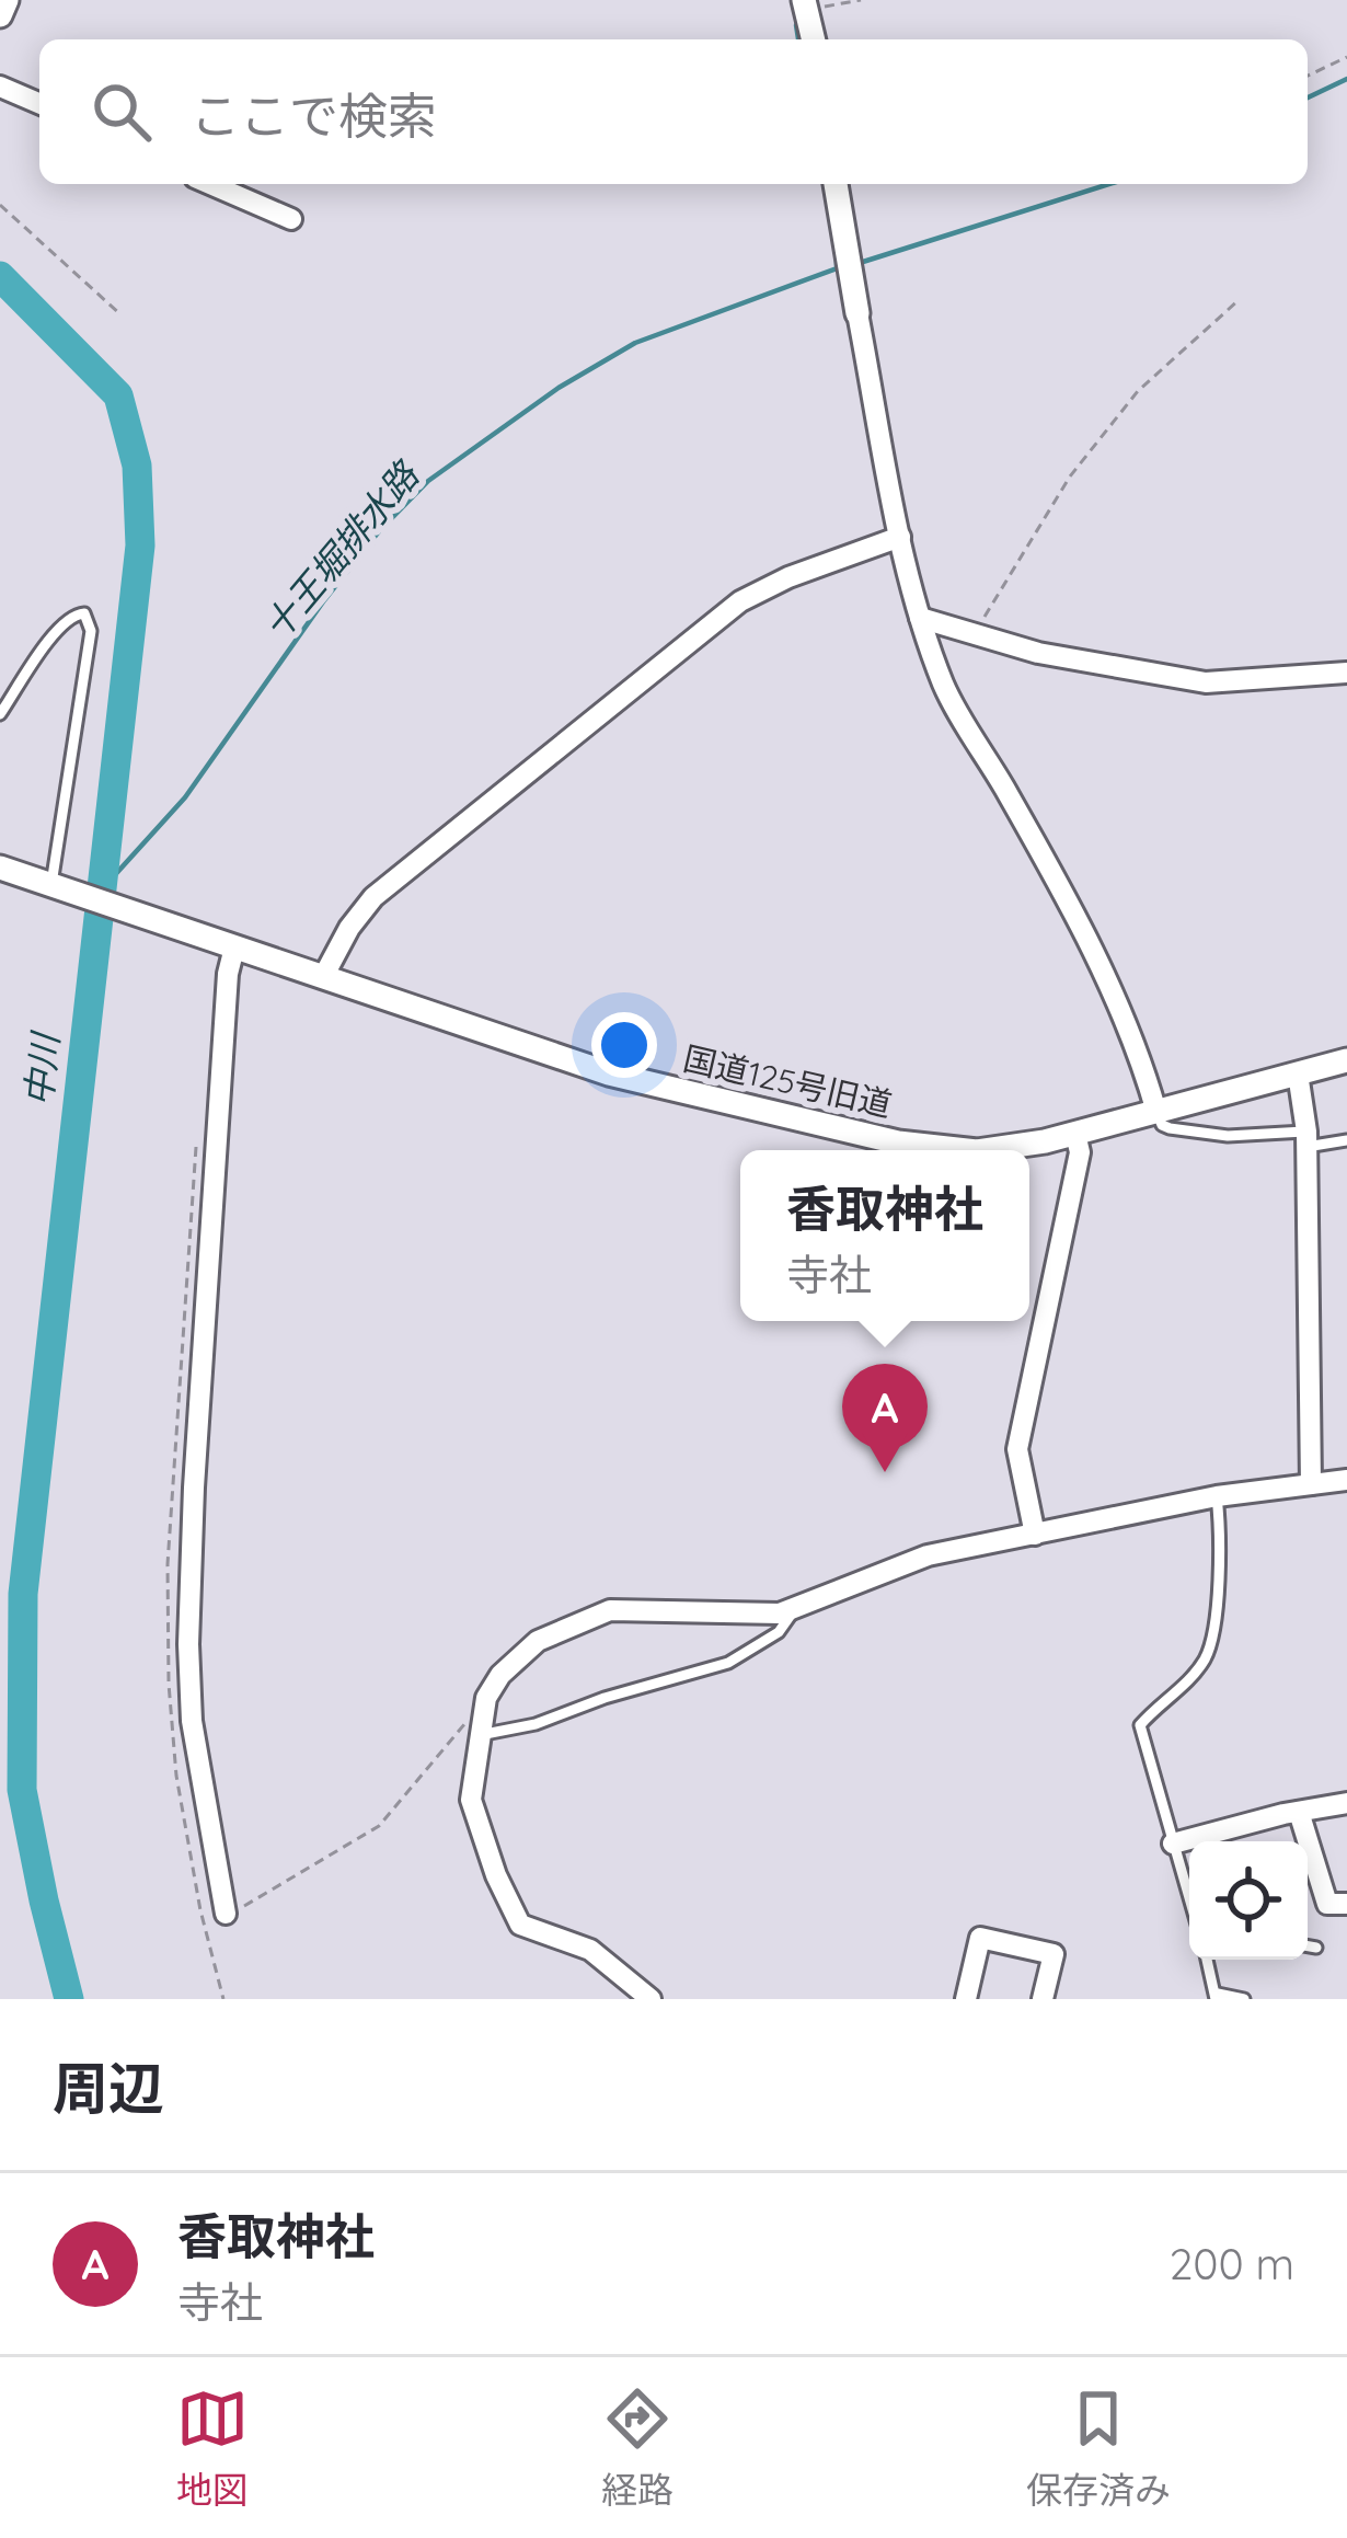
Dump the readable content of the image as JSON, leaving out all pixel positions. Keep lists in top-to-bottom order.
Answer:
{
  "streets": {
    "street": ["国道125号旧道"]
  },
  "water": ["十王堀排水路", "中川"],
  "page": {
    "search": "ここで検索",
    "popup": ["香取神社", "寺社"],
    "pins": "A",
    "heading": "周辺",
    "list": [
      {
        "mark": "A",
        "name": "香取神社",
        "note": "寺社",
        "value": "200 m"
      }
    ],
    "nav": ["地図", "経路", "保存済み"]
  }
}
